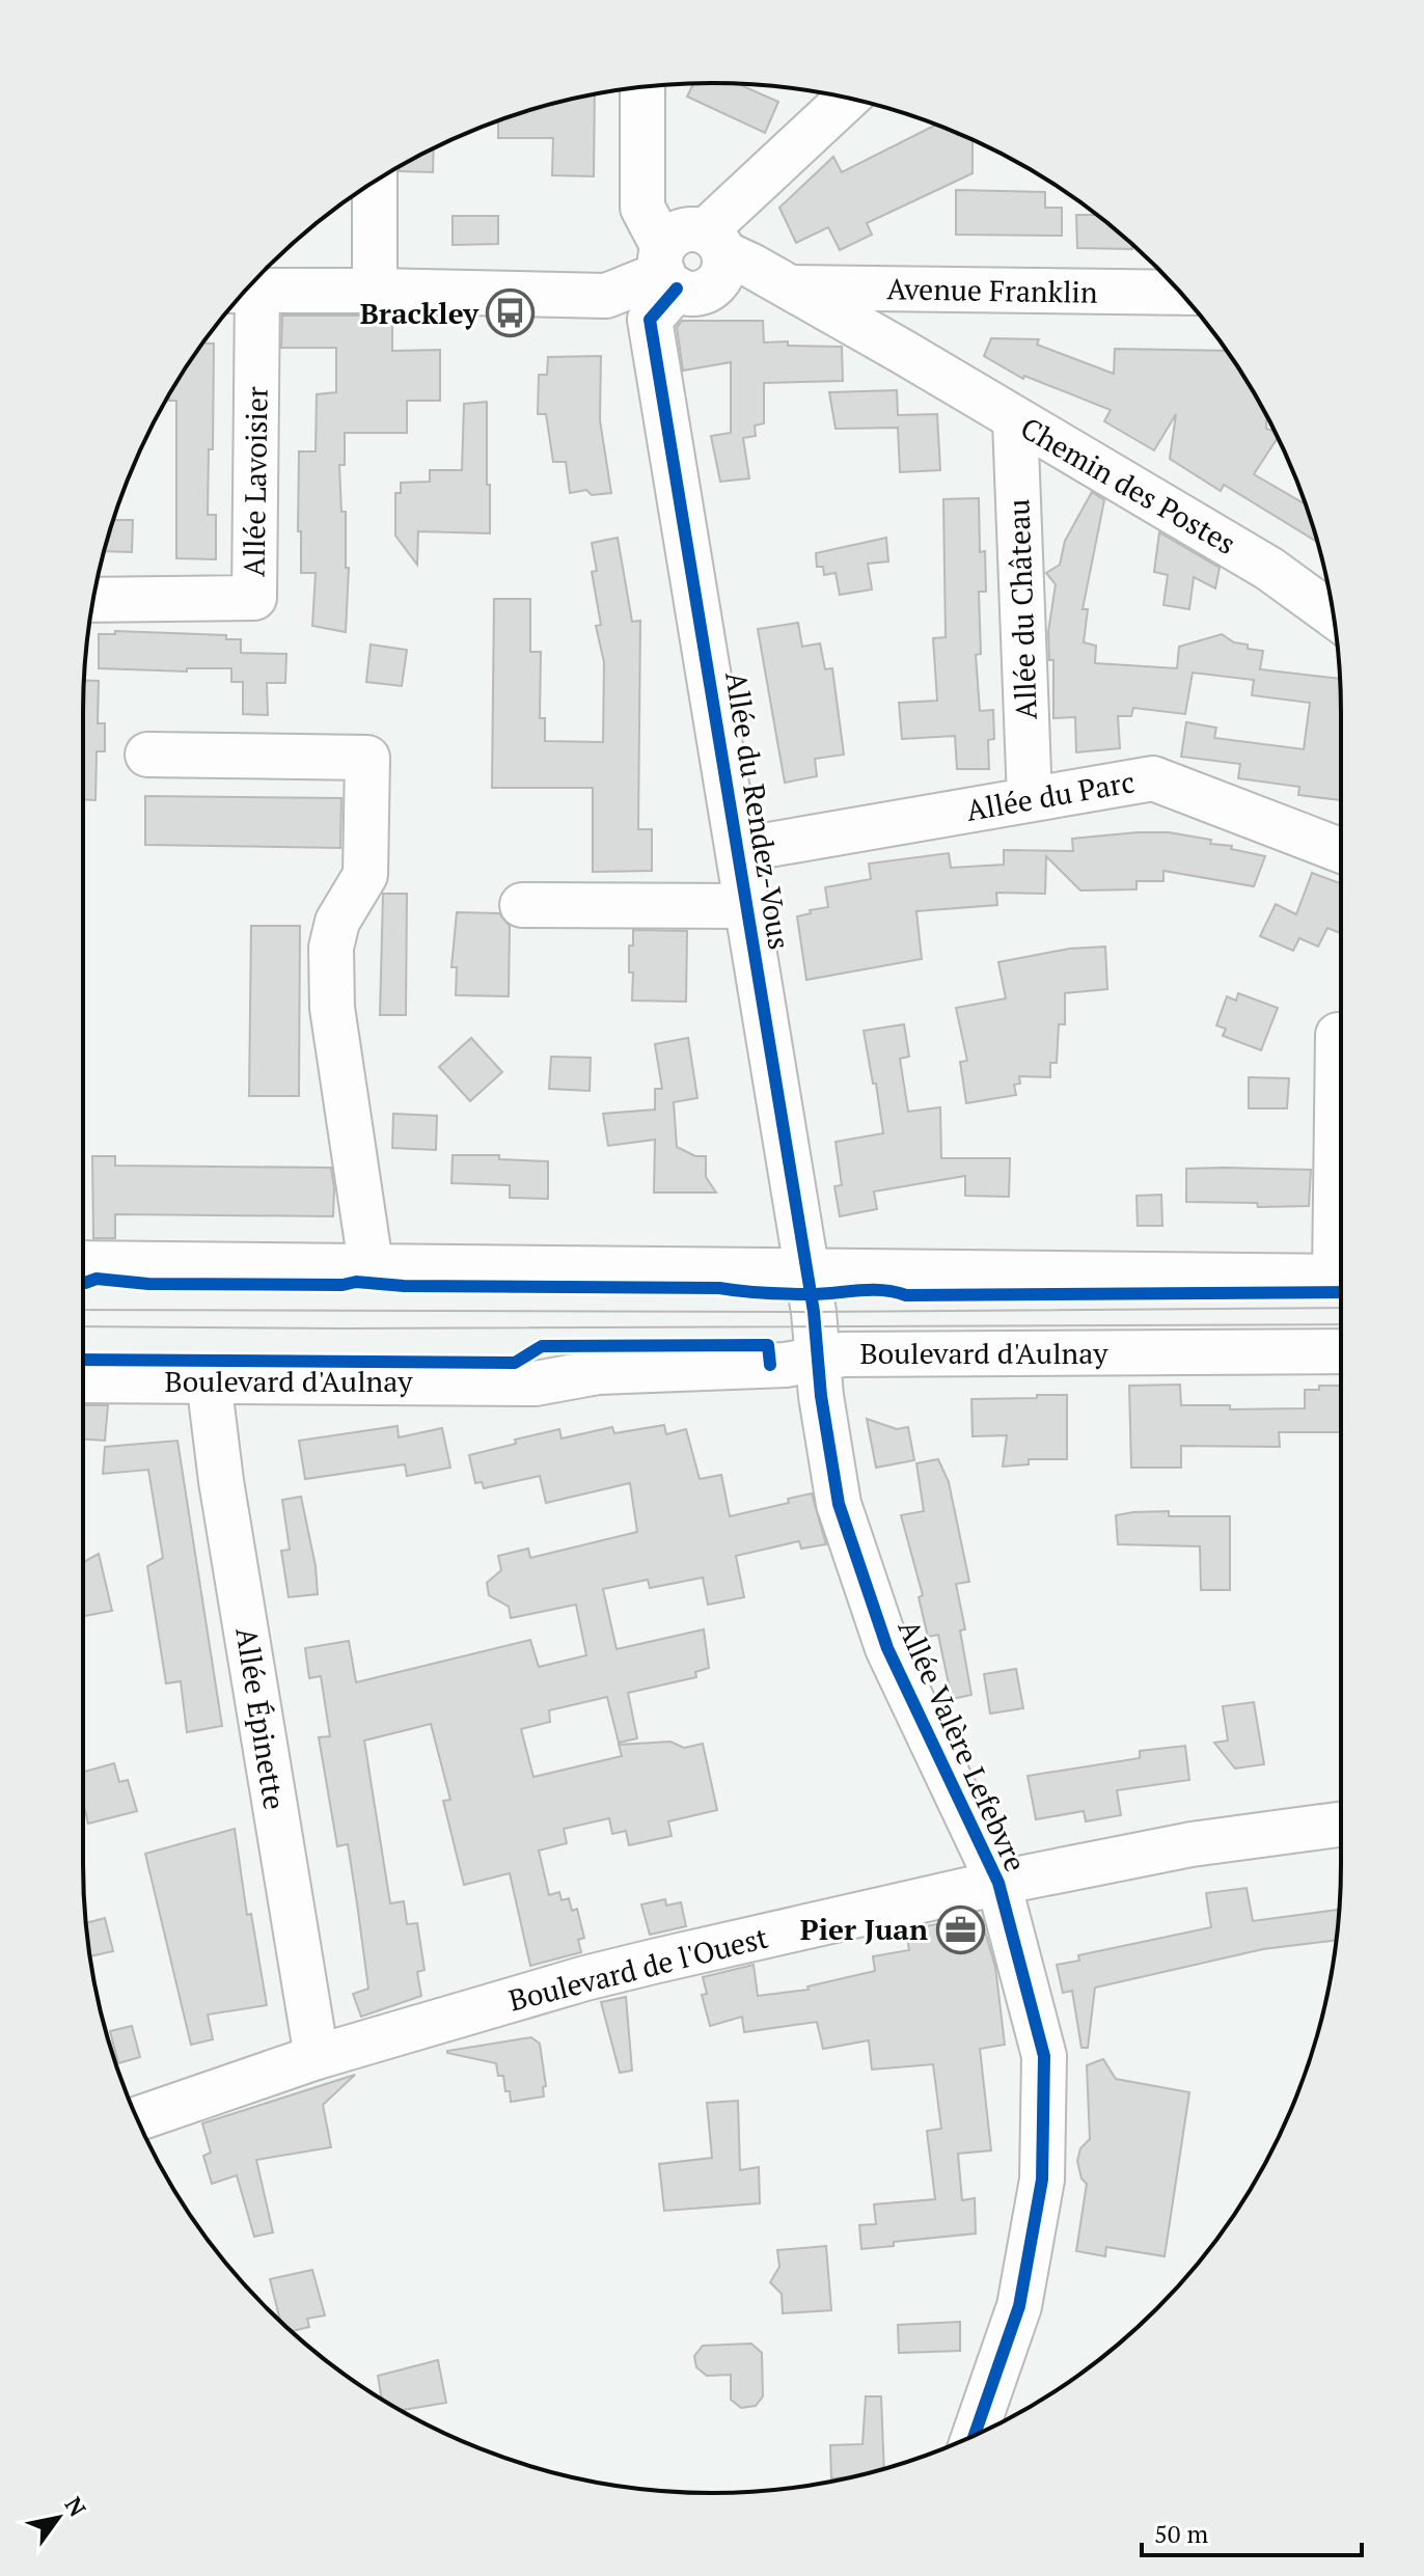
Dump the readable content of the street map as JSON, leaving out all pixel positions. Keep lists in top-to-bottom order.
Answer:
{
  "streets": {
    "street": [
      "Avenue Franklin",
      "Allée Lavoisier",
      "Chemin des Postes",
      "Allée du Château",
      "Allée du Parc",
      "Allée du Rendez-Vous",
      "Boulevard d'Aulnay",
      "Allée Épinette",
      "Allée Valère Lefebvre",
      "Boulevard de l'Ouest"
    ]
  },
  "crossings": [
    ["Avenue Franklin", "Chemin des Postes"],
    ["Chemin des Postes", "Allée du Château"],
    ["Allée du Château", "Allée du Parc"],
    ["Allée du Parc", "Allée du Rendez-Vous"],
    ["Allée du Rendez-Vous", "Boulevard d'Aulnay"],
    ["Allée du Rendez-Vous", "Allée Valère Lefebvre"],
    ["Boulevard d'Aulnay", "Allée Épinette"],
    ["Boulevard d'Aulnay", "Allée Valère Lefebvre"],
    ["Allée Épinette", "Boulevard de l'Ouest"],
    ["Allée Valère Lefebvre", "Boulevard de l'Ouest"]
  ],
  "places": {
    "bus stop": ["Brackley"],
    "office": ["Pier Juan"]
  },
  "scale_bar": "50 m",
  "north": "top right"
}
